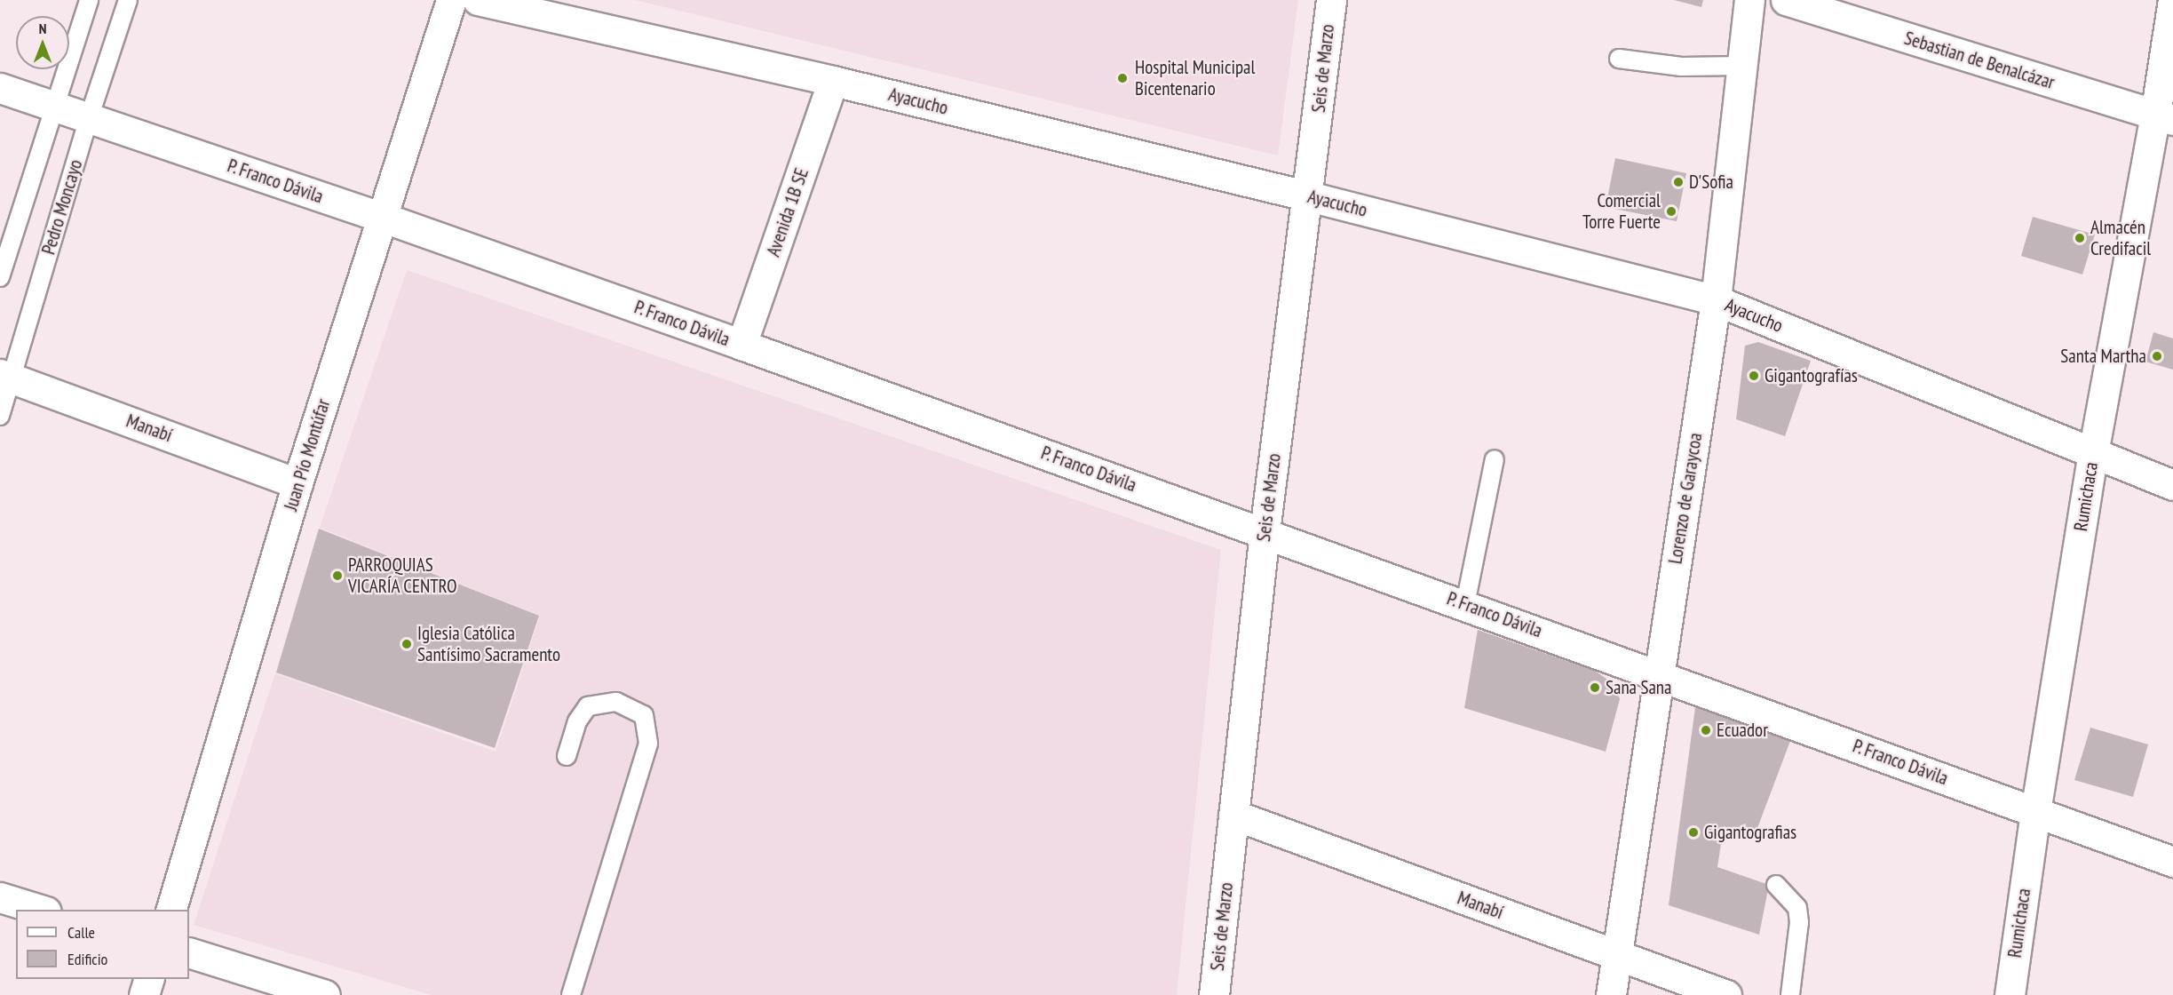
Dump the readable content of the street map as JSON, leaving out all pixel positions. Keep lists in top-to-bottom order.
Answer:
{
  "streets": {
    "street": [
      "Sebastian de Benalcázar",
      "Seis de Marzo",
      "Ayacucho",
      "P. Franco Dávila",
      "Avenida 1B SE",
      "Manabí",
      "Juan Pío Montúfar",
      "Rumichaca",
      "Lorenzo de Garaycoa"
    ],
    "lane": ["Pedro Moncayo"]
  },
  "crossings": [
    ["Sebastian de Benalcázar", "Rumichaca"],
    ["Seis de Marzo", "Ayacucho"],
    ["Seis de Marzo", "P. Franco Dávila"],
    ["Seis de Marzo", "Manabí"],
    ["Ayacucho", "Avenida 1B SE"],
    ["Ayacucho", "Rumichaca"],
    ["Ayacucho", "Lorenzo de Garaycoa"],
    ["P. Franco Dávila", "Pedro Moncayo"],
    ["P. Franco Dávila", "Avenida 1B SE"],
    ["P. Franco Dávila", "Juan Pío Montúfar"],
    ["P. Franco Dávila", "Rumichaca"],
    ["P. Franco Dávila", "Lorenzo de Garaycoa"],
    ["Pedro Moncayo", "Manabí"],
    ["Manabí", "Juan Pío Montúfar"],
    ["Manabí", "Lorenzo de Garaycoa"]
  ],
  "places": [
    "Hospital Municipal Bicentenario",
    "D'Sofia",
    "Comercial Torre Fuerte",
    "Almacén Credifacil",
    "Santa Martha",
    "Gigantografías",
    "PARROQUIAS VICARÍA CENTRO",
    "Iglesia Católica Santísimo Sacramento",
    "Sana Sana",
    "Ecuador",
    "Gigantografias"
  ],
  "legend": ["Calle", "Edificio"],
  "north": "top"
}
